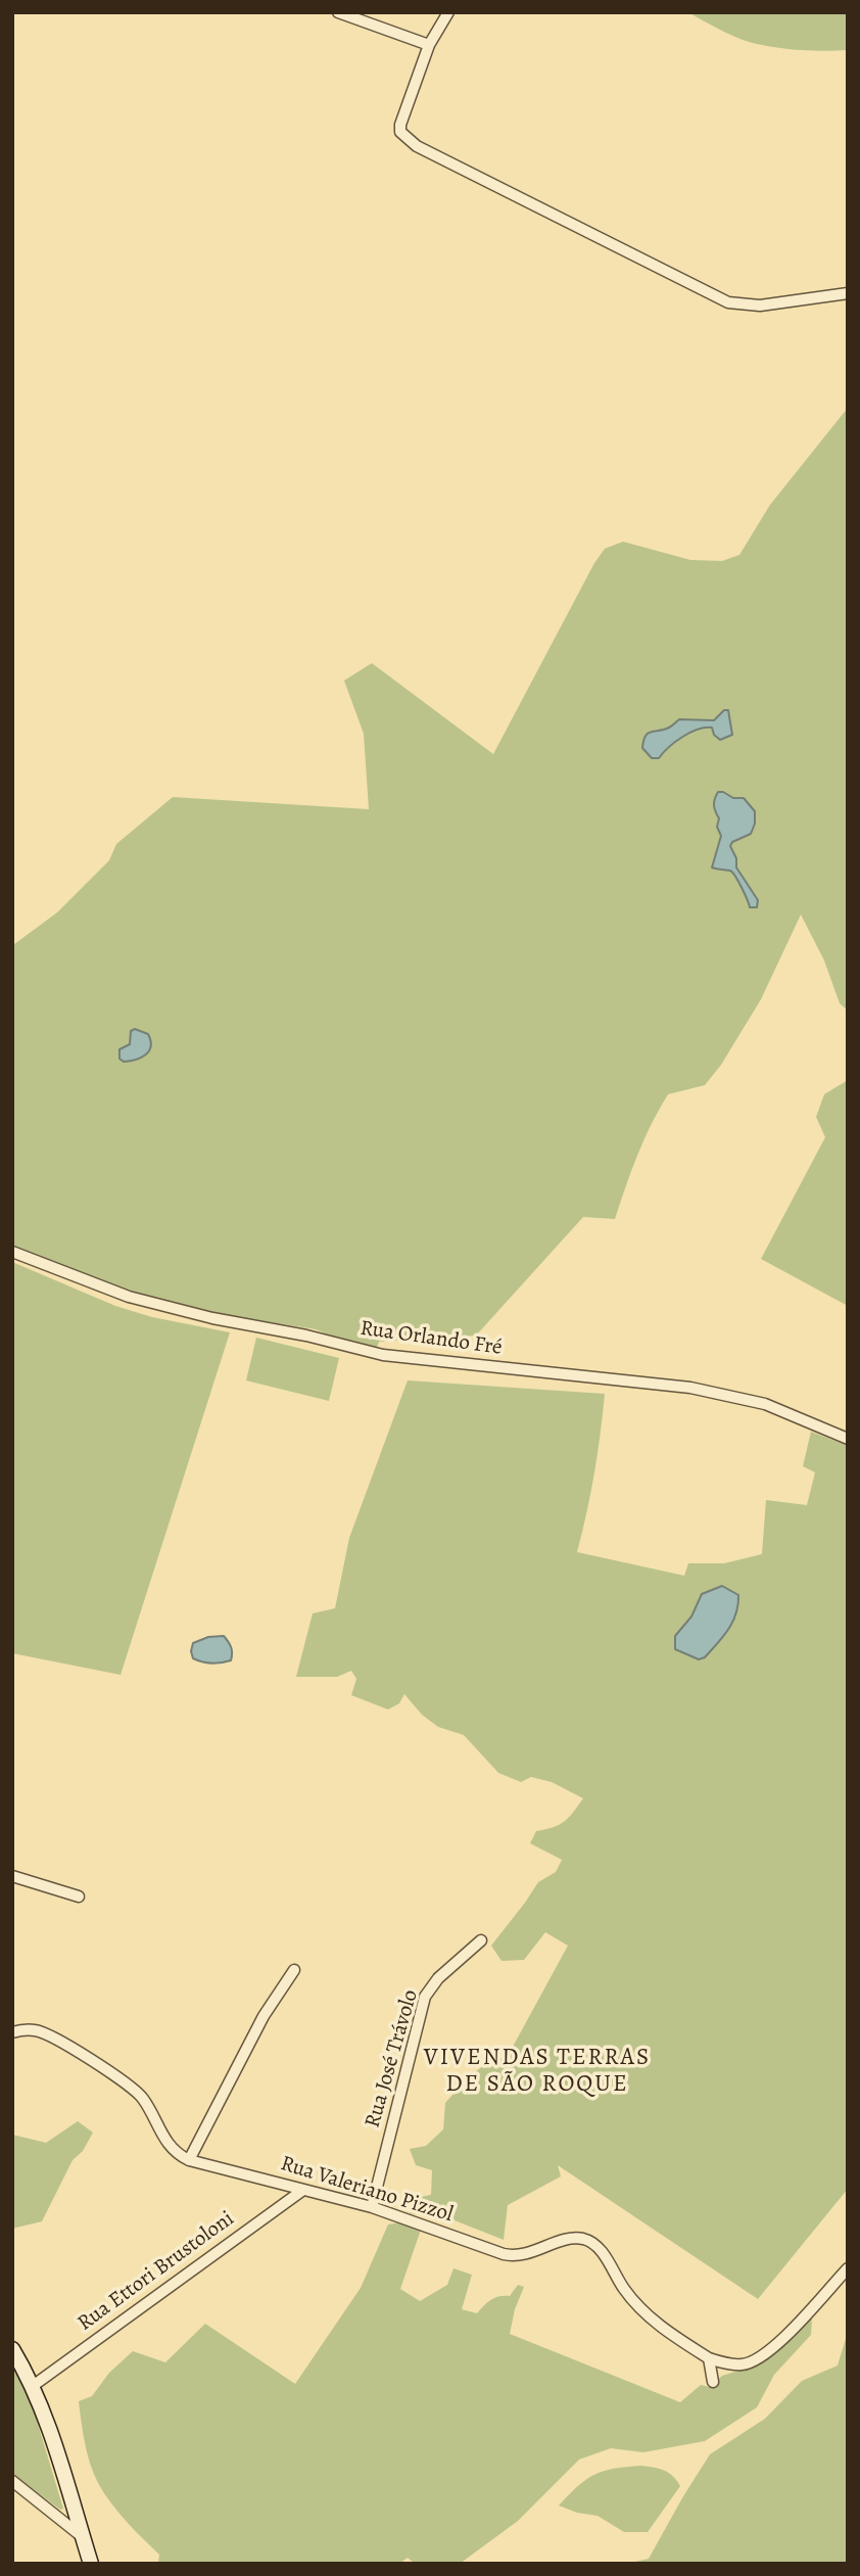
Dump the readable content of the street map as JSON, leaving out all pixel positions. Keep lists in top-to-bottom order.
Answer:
{
  "streets": {
    "street": [
      "Rua Orlando Fré",
      "Rua José Trávolo",
      "Rua Valeriano Pizzol",
      "Rua Ettori Brustoloni"
    ]
  },
  "crossings": [
    ["Rua José Trávolo", "Rua Valeriano Pizzol"],
    ["Rua Valeriano Pizzol", "Rua Ettori Brustoloni"]
  ],
  "districts": ["VIVENDAS TERRAS DE SÃO ROQUE"]
}
